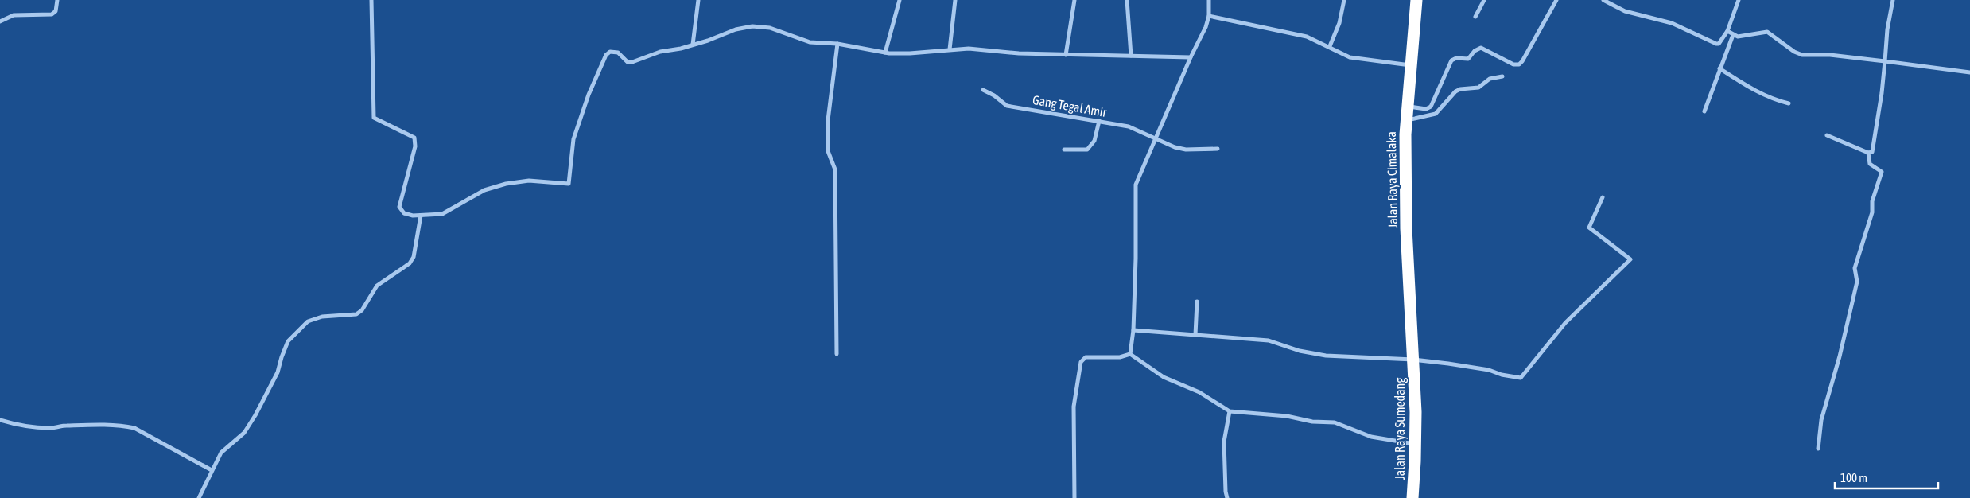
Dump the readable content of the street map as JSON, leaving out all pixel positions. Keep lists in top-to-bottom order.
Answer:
{
  "streets": {
    "highway": ["Jalan Raya Cimalaka", "Jalan Raya Sumedang"],
    "street": ["Gang Tegal Amir"]
  },
  "crossings": [
    ["Jalan Raya Cimalaka", "Jalan Raya Sumedang"]
  ],
  "scale_bar": "100 m"
}
